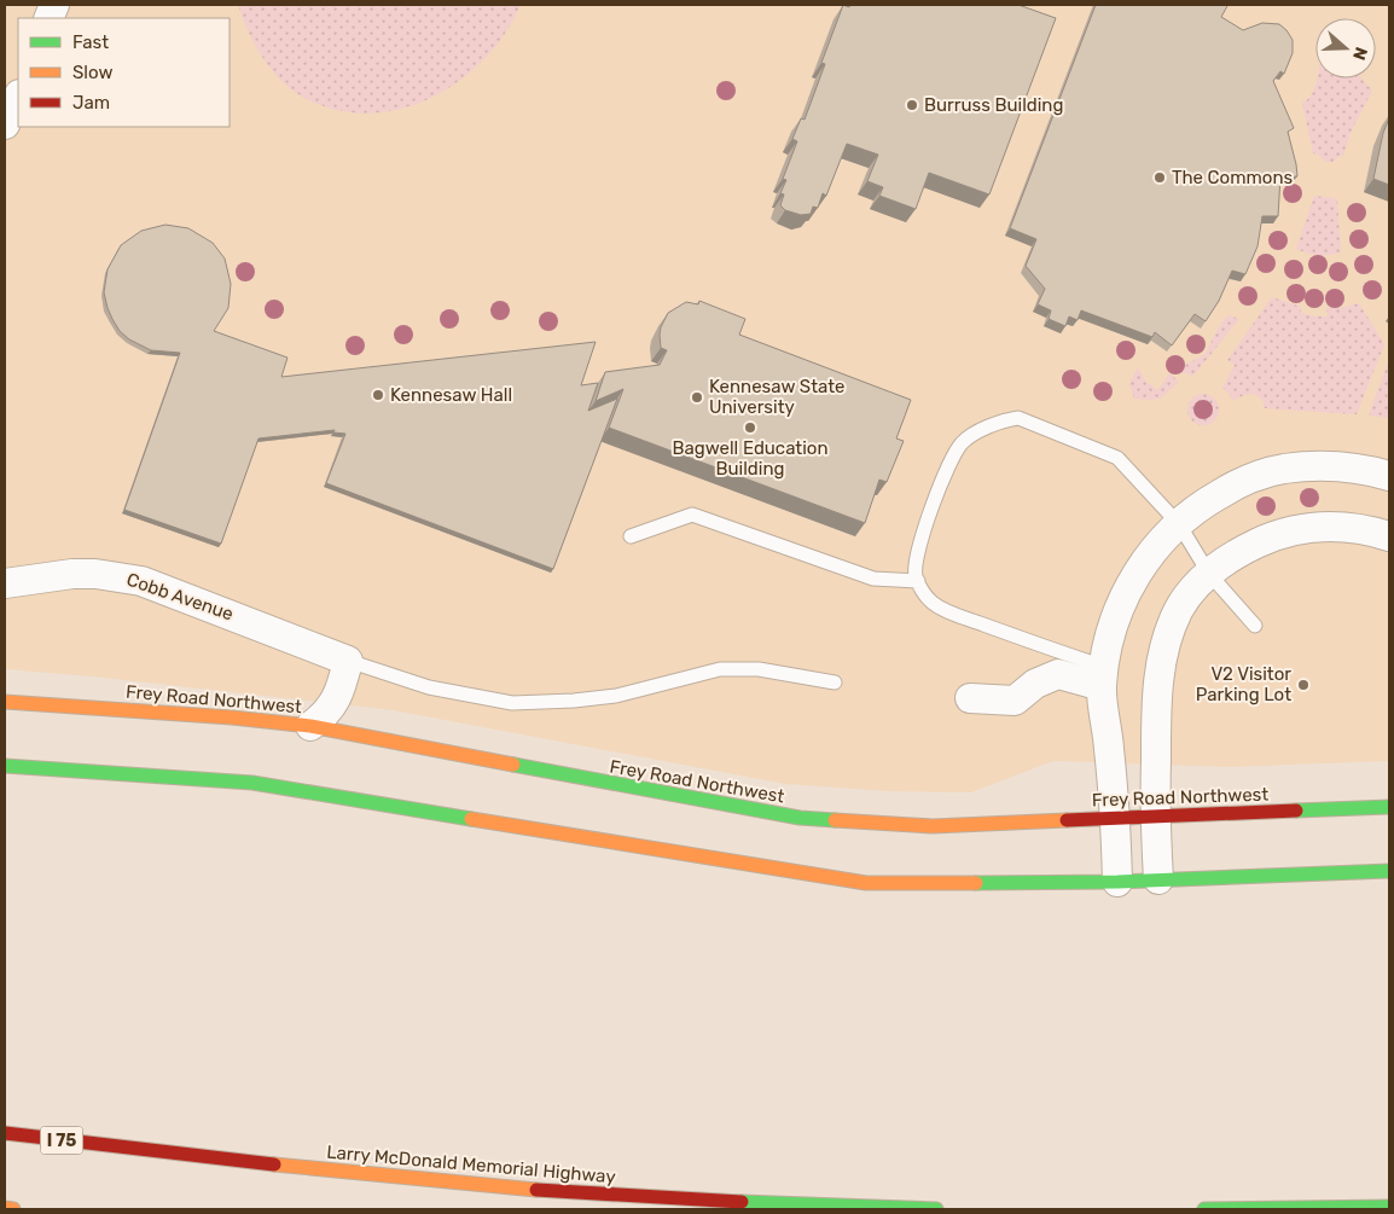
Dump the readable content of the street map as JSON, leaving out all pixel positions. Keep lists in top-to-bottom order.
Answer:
{
  "streets": {
    "main road": ["Frey Road Northwest", "I 75", "Larry McDonald Memorial Highway"],
    "street": ["Cobb Avenue"]
  },
  "places": [
    "Burruss Building",
    "The Commons",
    "Kennesaw Hall",
    "Kennesaw State University",
    "Bagwell Education Building",
    "V2 Visitor Parking Lot"
  ],
  "legend": ["Fast", "Slow", "Jam"],
  "north": "right"
}
